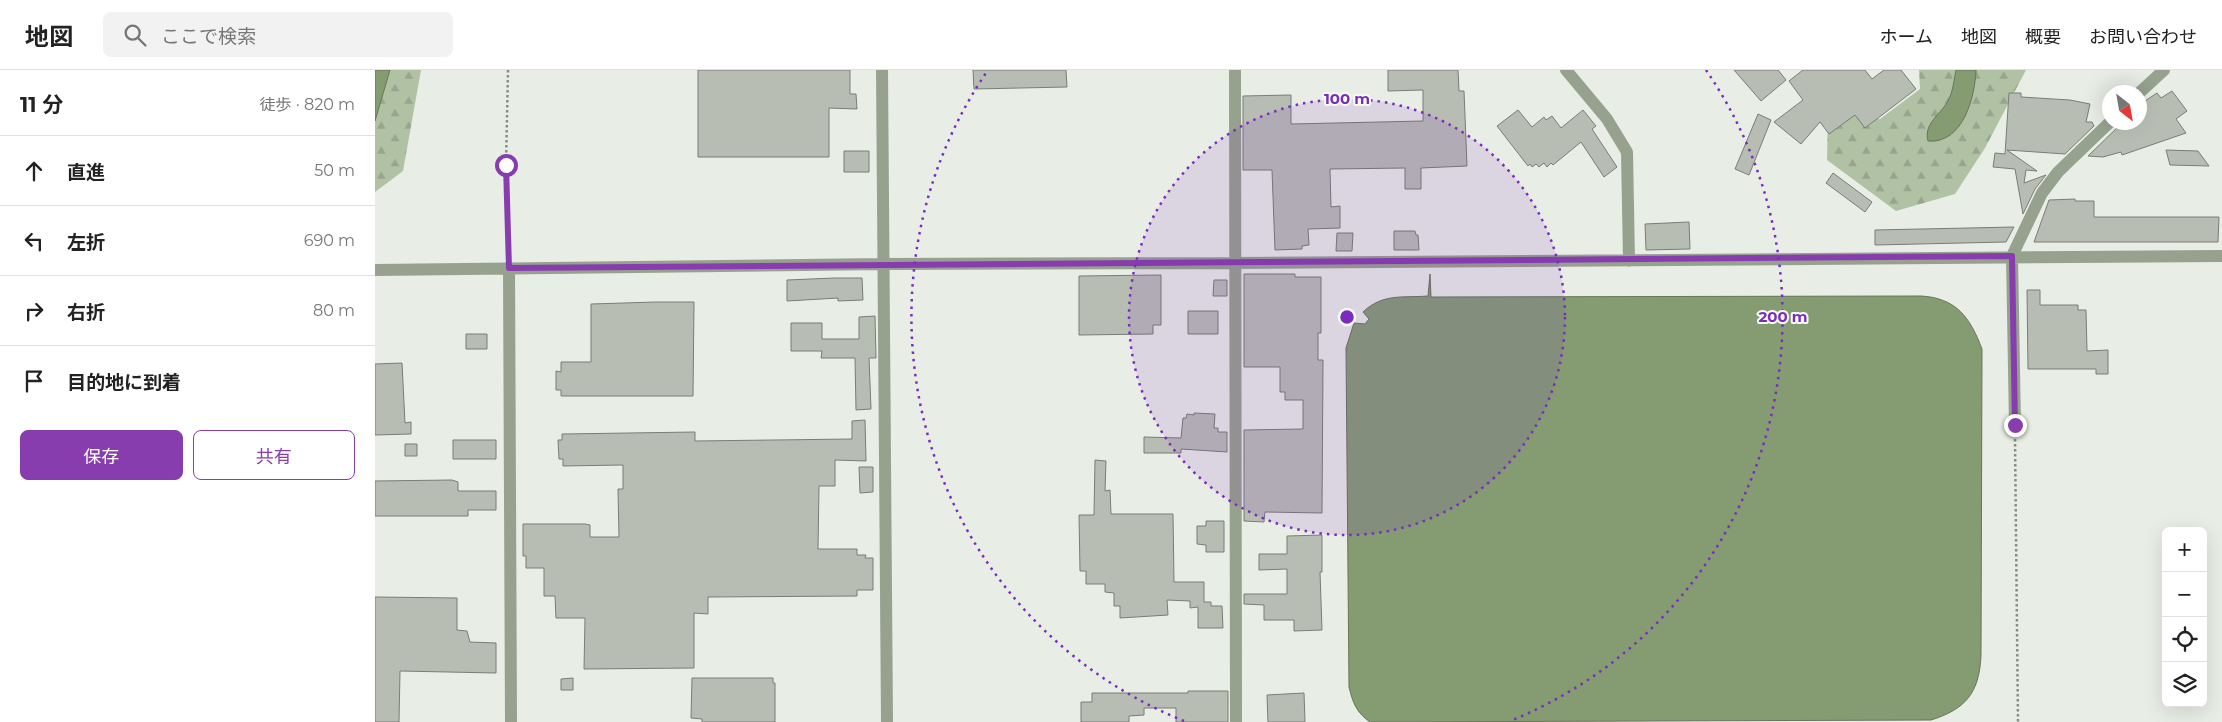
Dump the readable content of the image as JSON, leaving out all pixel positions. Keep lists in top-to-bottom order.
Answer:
{
  "north": "bottom right",
  "page": {
    "header": "地図",
    "search": "ここで検索",
    "nav": [
      "ホーム",
      "地図",
      "概要",
      "お問い合わせ"
    ],
    "heading": ["11 分", "徒歩 · 820 m"],
    "list": [
      ["直進", "50 m"],
      ["左折", "690 m"],
      ["右折", "80 m"],
      "目的地に到着"
    ],
    "buttons": ["保存", "共有"],
    "map_buttons": ["+", "−"]
  },
  "rings": ["100 m", "200 m"]
}
